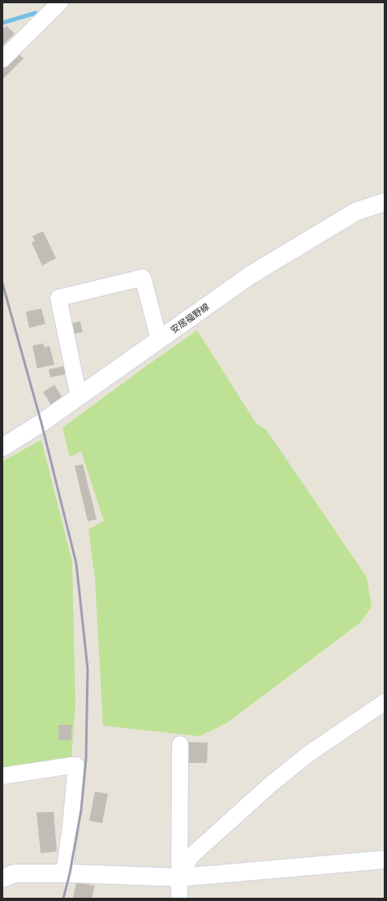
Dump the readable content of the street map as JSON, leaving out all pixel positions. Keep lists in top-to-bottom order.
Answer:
{
  "streets": {
    "main road": ["安居福野線"]
  }
}
